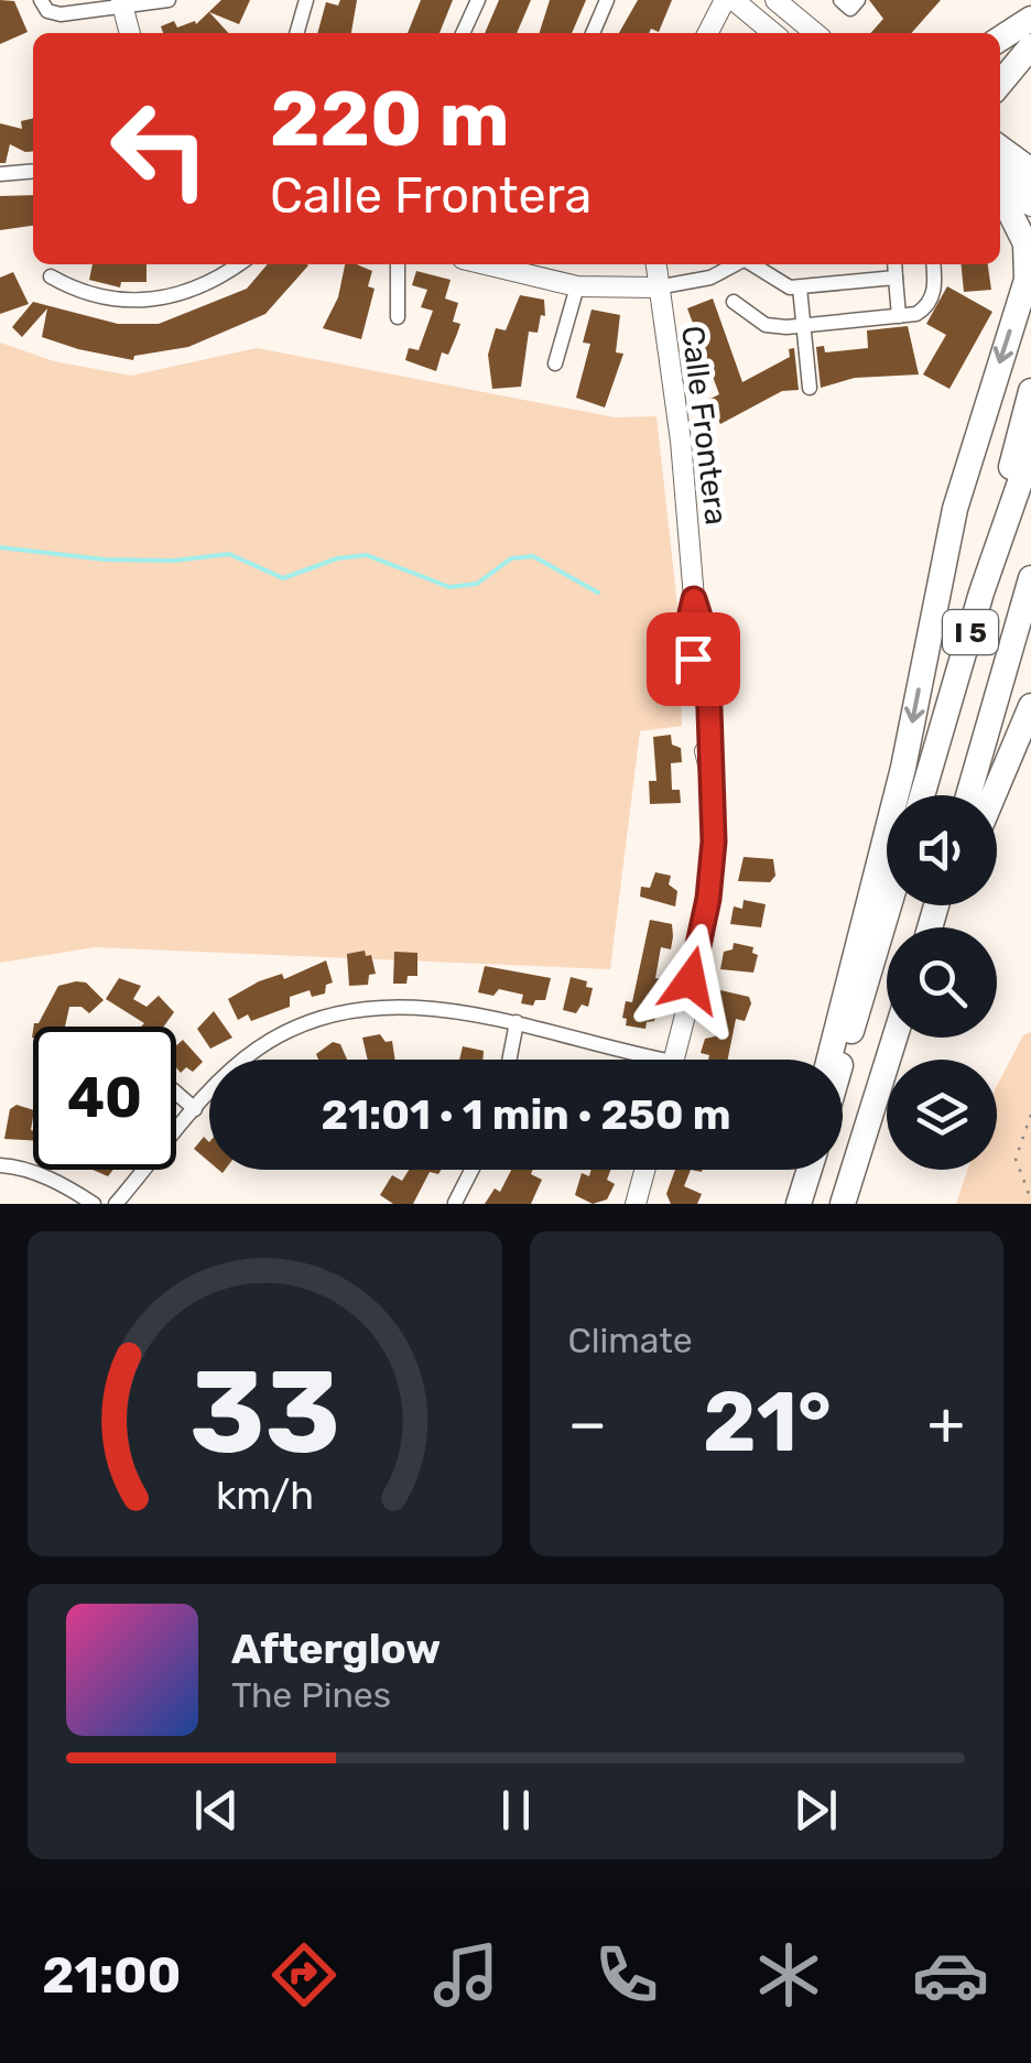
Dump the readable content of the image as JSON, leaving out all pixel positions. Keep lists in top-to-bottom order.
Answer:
{
  "streets": {
    "highway": ["I 5"],
    "street": ["Calle Frontera"]
  },
  "page": {
    "turn": ["220 m", "Calle Frontera"],
    "limit": "40",
    "trip": "21:01 · 1 min · 250 m",
    "tile": "Climate",
    "heat": ["−", "21°", "+"],
    "song": ["Afterglow", "The Pines"],
    "tabs": "21:00",
    "gauge": ["33", "km/h"]
  }
}
